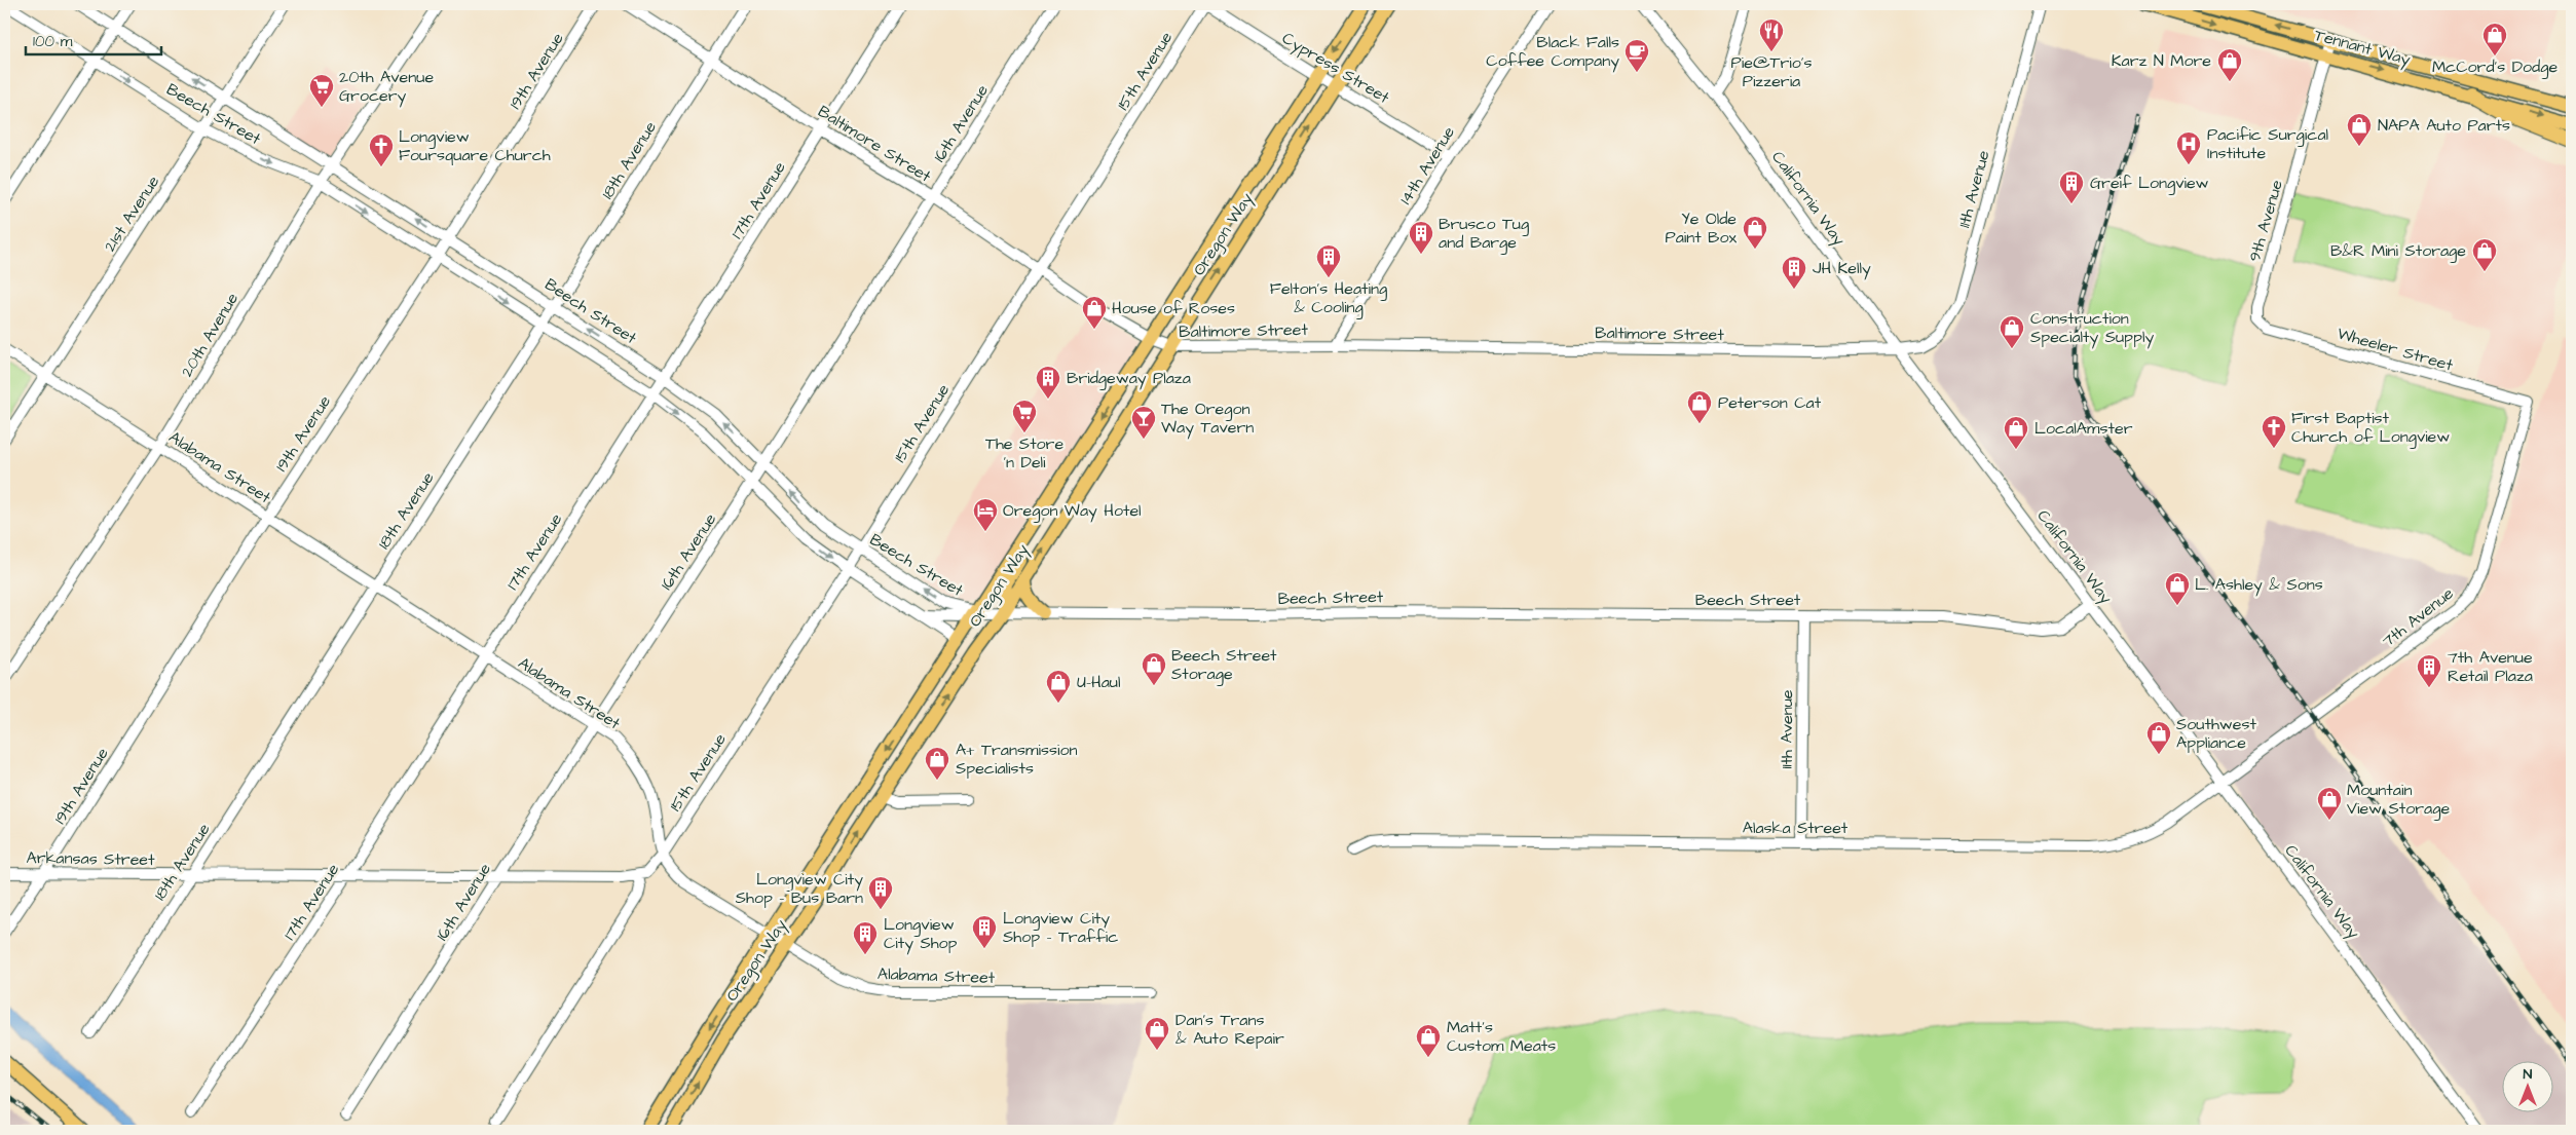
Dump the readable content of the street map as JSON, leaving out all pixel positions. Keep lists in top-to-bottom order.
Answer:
{
  "streets": {
    "main road": ["Tennant Way", "Oregon Way"],
    "street": [
      "Cypress Street",
      "19th Avenue",
      "15th Avenue",
      "Beech Street",
      "16th Avenue",
      "Baltimore Street",
      "18th Avenue",
      "14th Avenue",
      "11th Avenue",
      "California Way",
      "17th Avenue",
      "21st Avenue",
      "9th Avenue",
      "20th Avenue",
      "Wheeler Street",
      "Alabama Street",
      "7th Avenue",
      "Alaska Street",
      "Arkansas Street"
    ]
  },
  "crossings": [
    ["Tennant Way", "9th Avenue"],
    ["Cypress Street", "15th Avenue"],
    ["Cypress Street", "14th Avenue"],
    ["Cypress Street", "Oregon Way"],
    ["19th Avenue", "Beech Street"],
    ["19th Avenue", "Alabama Street"],
    ["19th Avenue", "Arkansas Street"],
    ["15th Avenue", "Beech Street"],
    ["15th Avenue", "Baltimore Street"],
    ["15th Avenue", "Alabama Street"],
    ["Beech Street", "16th Avenue"],
    ["Beech Street", "18th Avenue"],
    ["Beech Street", "11th Avenue"],
    ["Beech Street", "California Way"],
    ["Beech Street", "17th Avenue"],
    ["Beech Street", "21st Avenue"],
    ["Beech Street", "Oregon Way"],
    ["Beech Street", "20th Avenue"],
    ["16th Avenue", "Baltimore Street"],
    ["16th Avenue", "Alabama Street"],
    ["16th Avenue", "Arkansas Street"],
    ["Baltimore Street", "18th Avenue"],
    ["Baltimore Street", "14th Avenue"],
    ["Baltimore Street", "11th Avenue"],
    ["Baltimore Street", "California Way"],
    ["Baltimore Street", "17th Avenue"],
    ["Baltimore Street", "Oregon Way"],
    ["18th Avenue", "Alabama Street"],
    ["18th Avenue", "Arkansas Street"],
    ["11th Avenue", "California Way"],
    ["11th Avenue", "Alaska Street"],
    ["California Way", "7th Avenue"],
    ["California Way", "Alaska Street"],
    ["17th Avenue", "Alabama Street"],
    ["17th Avenue", "Arkansas Street"],
    ["21st Avenue", "Alabama Street"],
    ["9th Avenue", "Wheeler Street"],
    ["Oregon Way", "Alabama Street"],
    ["20th Avenue", "Alabama Street"],
    ["Wheeler Street", "7th Avenue"],
    ["7th Avenue", "Alaska Street"]
  ],
  "places": {
    "restaurant": ["Pie@Trio's Pizzeria"],
    "shop": [
      "McCord's Dodge",
      "Karz N More",
      "NAPA Auto Parts",
      "Ye Olde Paint Box",
      "B&R Mini Storage",
      "House of Roses",
      "Construction Specialty Supply",
      "Peterson Cat",
      "LocalAmster",
      "L. Ashley & Sons",
      "Beech Street Storage",
      "U-Haul",
      "Southwest Appliance",
      "A+ Transmission Specialists",
      "Mountain View Storage",
      "Dan's Trans & Auto Repair",
      "Matt's Custom Meats"
    ],
    "cafe": ["Black Falls Coffee Company"],
    "supermarket": ["20th Avenue Grocery", "The Store 'n Deli"],
    "hospital": ["Pacific Surgical Institute"],
    "church": ["Longview Foursquare Church", "First Baptist Church of Longview"],
    "building": [
      "Greif Longview",
      "Brusco Tug and Barge",
      "Felton's Heating & Cooling",
      "JH Kelly",
      "Bridgeway Plaza",
      "7th Avenue Retail Plaza",
      "Longview City Shop - Bus Barn",
      "Longview City Shop - Traffic",
      "Longview City Shop"
    ],
    "bar": ["The Oregon Way Tavern"],
    "hotel": ["Oregon Way Hotel"]
  },
  "scale_bar": "100 m",
  "north": "top"
}
